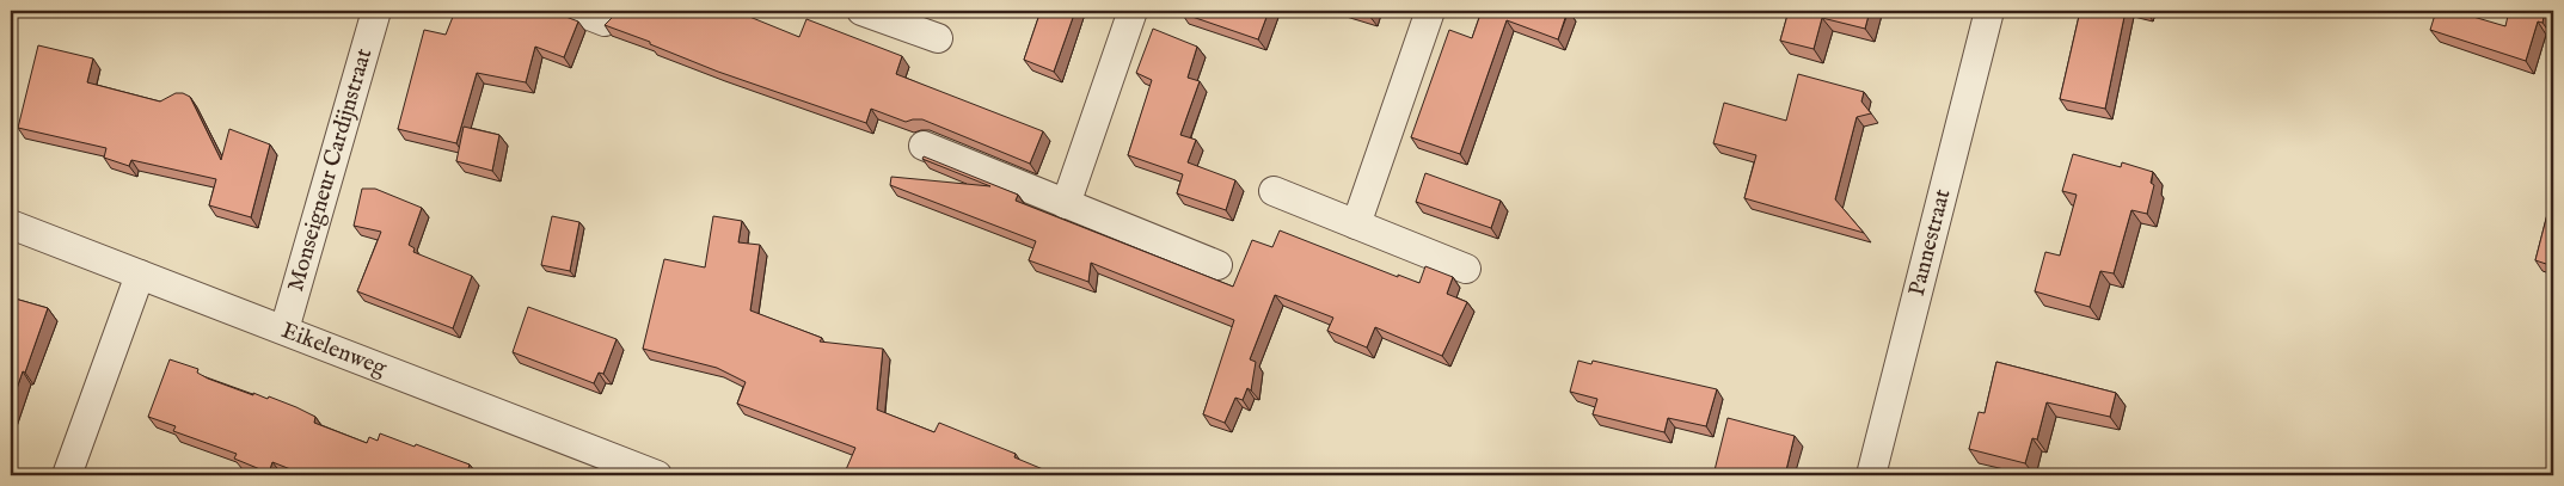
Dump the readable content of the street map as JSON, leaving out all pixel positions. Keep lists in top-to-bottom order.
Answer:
{
  "streets": {
    "street": ["Monseigneur Cardijnstraat", "Pannestraat", "Eikelenweg"]
  },
  "crossings": [
    ["Monseigneur Cardijnstraat", "Eikelenweg"]
  ]
}
